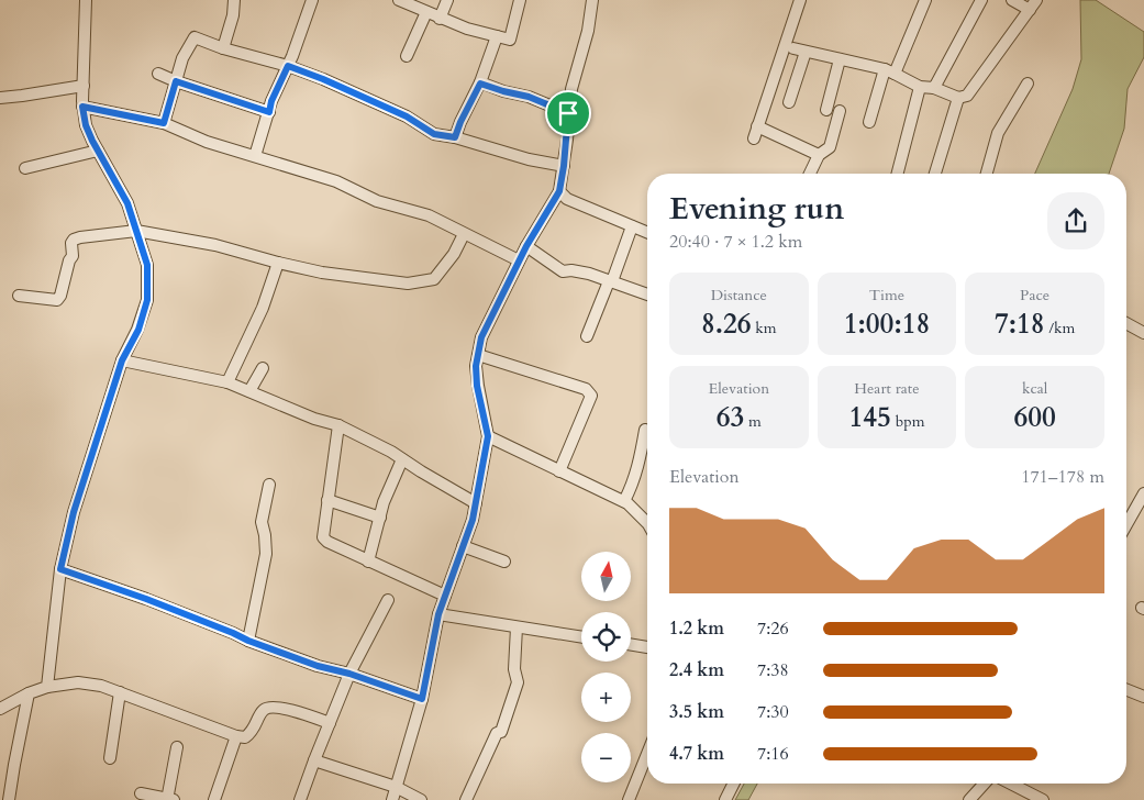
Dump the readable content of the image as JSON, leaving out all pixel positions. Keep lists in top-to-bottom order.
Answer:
{
  "north": "top",
  "page": {
    "heading": ["Evening run", "20:40 · 7 × 1.2 km"],
    "stats": [
      ["Distance", "8.26 km"],
      ["Time", "1:00:18"],
      ["Pace", "7:18 /km"],
      ["Elevation", "63 m"],
      ["Heart rate", "145 bpm"],
      ["kcal", "600"]
    ],
    "chart": ["Elevation", "171–178 m"],
    "map_buttons": ["+", "−"],
    "list": [
      {
        "name": "1.2 km",
        "note": "7:26"
      },
      {
        "name": "2.4 km",
        "note": "7:38"
      },
      {
        "name": "3.5 km",
        "note": "7:30"
      },
      {
        "name": "4.7 km",
        "note": "7:16"
      }
    ]
  }
}
